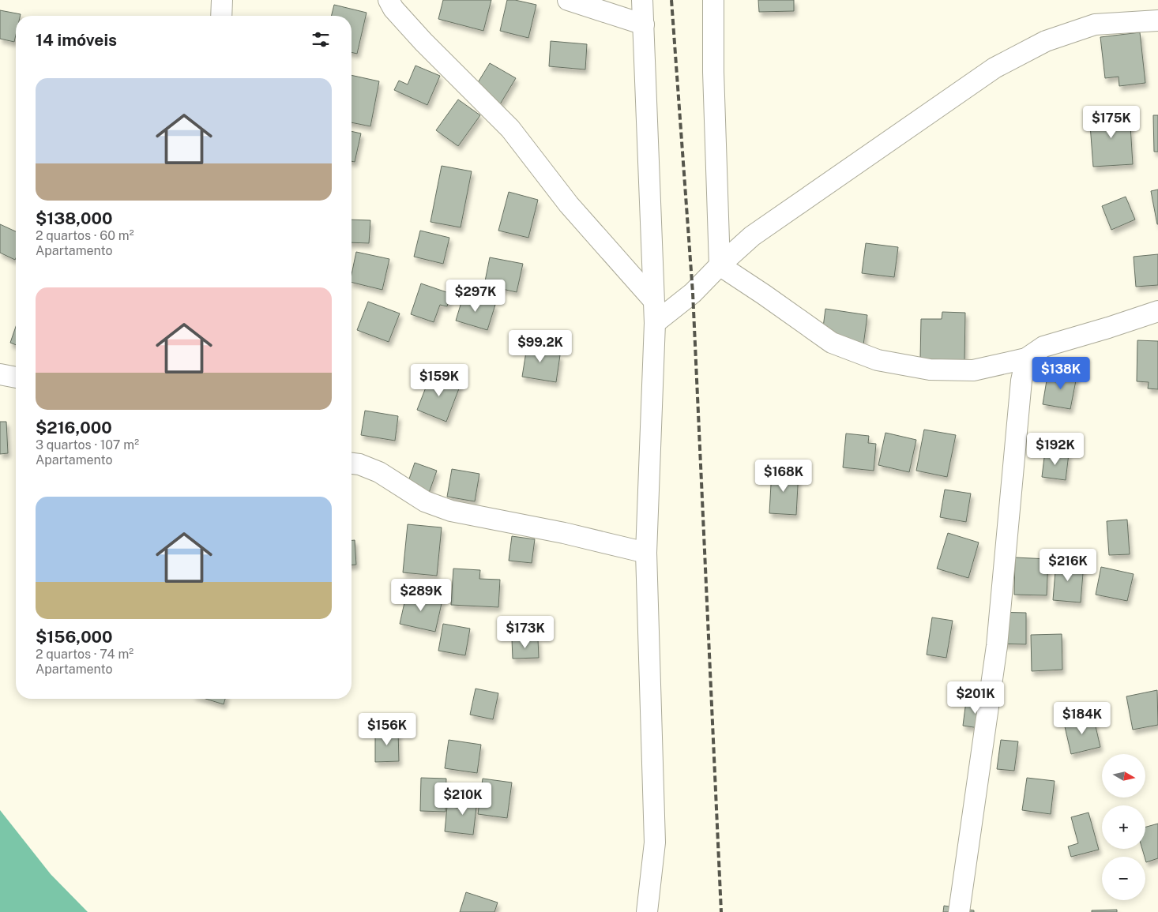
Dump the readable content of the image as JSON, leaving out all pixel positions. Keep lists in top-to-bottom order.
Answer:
{
  "north": "right",
  "page": {
    "heading": "14 imóveis",
    "list": [
      {
        "name": "$138,000",
        "note": "2 quartos · 60 m² · Apartamento"
      },
      {
        "name": "$216,000",
        "note": "3 quartos · 107 m² · Apartamento"
      },
      {
        "name": "$156,000",
        "note": "2 quartos · 74 m² · Apartamento"
      }
    ],
    "price": [
      "$175K",
      "$297K",
      "$99.2K",
      "$138K",
      "$159K",
      "$192K",
      "$168K",
      "$216K",
      "$289K",
      "$173K",
      "$201K",
      "$184K",
      "$156K",
      "$210K"
    ],
    "map_buttons": ["+", "−"]
  }
}
